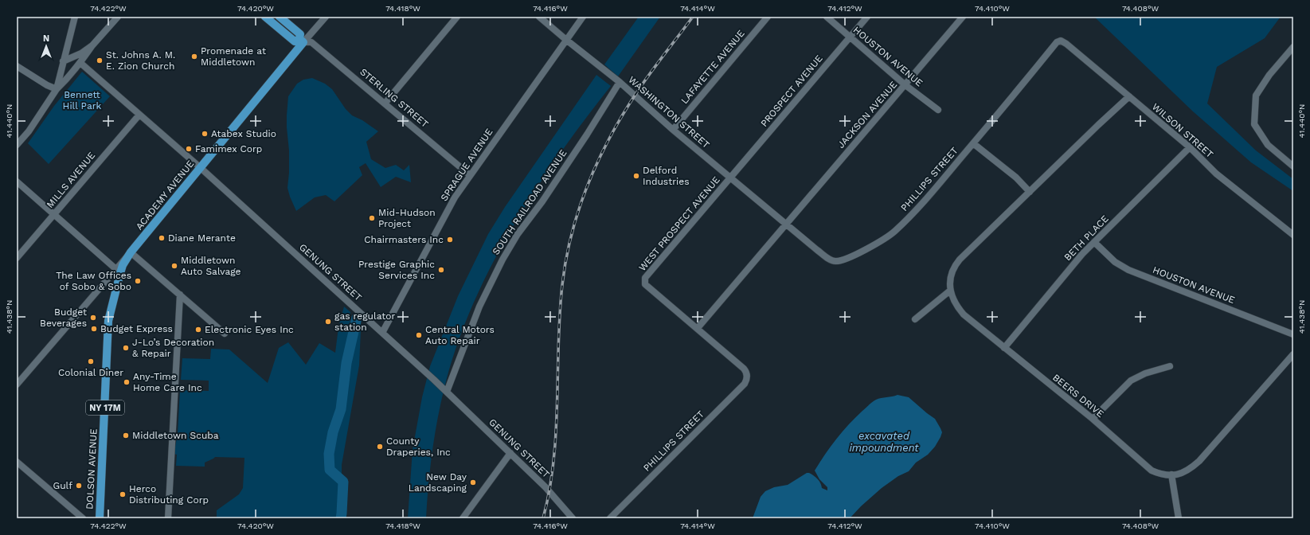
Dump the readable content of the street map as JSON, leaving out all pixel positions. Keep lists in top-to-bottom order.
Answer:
{
  "streets": {
    "main road": ["ACADEMY AVENUE", "NY 17M", "DOLSON AVENUE"],
    "street": [
      "HOUSTON AVENUE",
      "LAFAYETTE AVENUE",
      "PROSPECT AVENUE",
      "STERLING STREET",
      "WASHINGTON STREET",
      "JACKSON AVENUE",
      "WILSON STREET",
      "SPRAGUE AVENUE",
      "PHILLIPS STREET",
      "MILLS AVENUE",
      "SOUTH RAILROAD AVENUE",
      "WEST PROSPECT AVENUE",
      "BETH PLACE",
      "GENUNG STREET",
      "BEERS DRIVE"
    ]
  },
  "crossings": [
    ["HOUSTON AVENUE", "PROSPECT AVENUE"],
    ["HOUSTON AVENUE", "JACKSON AVENUE"],
    ["HOUSTON AVENUE", "BETH PLACE"],
    ["LAFAYETTE AVENUE", "WASHINGTON STREET"],
    ["PROSPECT AVENUE", "WASHINGTON STREET"],
    ["PROSPECT AVENUE", "WEST PROSPECT AVENUE"],
    ["STERLING STREET", "SPRAGUE AVENUE"],
    ["STERLING STREET", "ACADEMY AVENUE"],
    ["WASHINGTON STREET", "JACKSON AVENUE"],
    ["WASHINGTON STREET", "SPRAGUE AVENUE"],
    ["WASHINGTON STREET", "PHILLIPS STREET"],
    ["WASHINGTON STREET", "SOUTH RAILROAD AVENUE"],
    ["WASHINGTON STREET", "WEST PROSPECT AVENUE"],
    ["JACKSON AVENUE", "PHILLIPS STREET"],
    ["JACKSON AVENUE", "WEST PROSPECT AVENUE"],
    ["WILSON STREET", "PHILLIPS STREET"],
    ["WILSON STREET", "BETH PLACE"],
    ["SPRAGUE AVENUE", "GENUNG STREET"],
    ["PHILLIPS STREET", "WEST PROSPECT AVENUE"],
    ["MILLS AVENUE", "GENUNG STREET"],
    ["ACADEMY AVENUE", "GENUNG STREET"],
    ["ACADEMY AVENUE", "DOLSON AVENUE"],
    ["SOUTH RAILROAD AVENUE", "GENUNG STREET"],
    ["BETH PLACE", "BEERS DRIVE"]
  ],
  "water": ["excavated impoundment"],
  "parks": ["Bennett Hill Park"],
  "places": [
    "Promenade at Middletown",
    "St. Johns A. M. E. Zion Church",
    "Atabex Studio",
    "Famimex Corp",
    "Delford Industries",
    "Mid-Hudson Project",
    "Diane Merante",
    "Chairmasters Inc",
    "Middletown Auto Salvage",
    "Prestige Graphic Services Inc",
    "The Law Offices of Sobo & Sobo",
    "Budget Beverages",
    "gas regulator station",
    "Budget Express",
    "Electronic Eyes Inc",
    "Central Motors Auto Repair",
    "J-Lo’s Decoration & Repair",
    "Colonial Diner",
    "Any-Time Home Care Inc",
    "Middletown Scuba",
    "County Draperies, Inc",
    "New Day Landscaping",
    "Gulf",
    "Herco Distributing Corp"
  ],
  "north": "top",
  "coordinates": [
    "74.422°W",
    "74.420°W",
    "74.418°W",
    "74.416°W",
    "74.414°W",
    "74.412°W",
    "74.410°W",
    "74.408°W",
    "41.440°N",
    "41.438°N"
  ]
}
